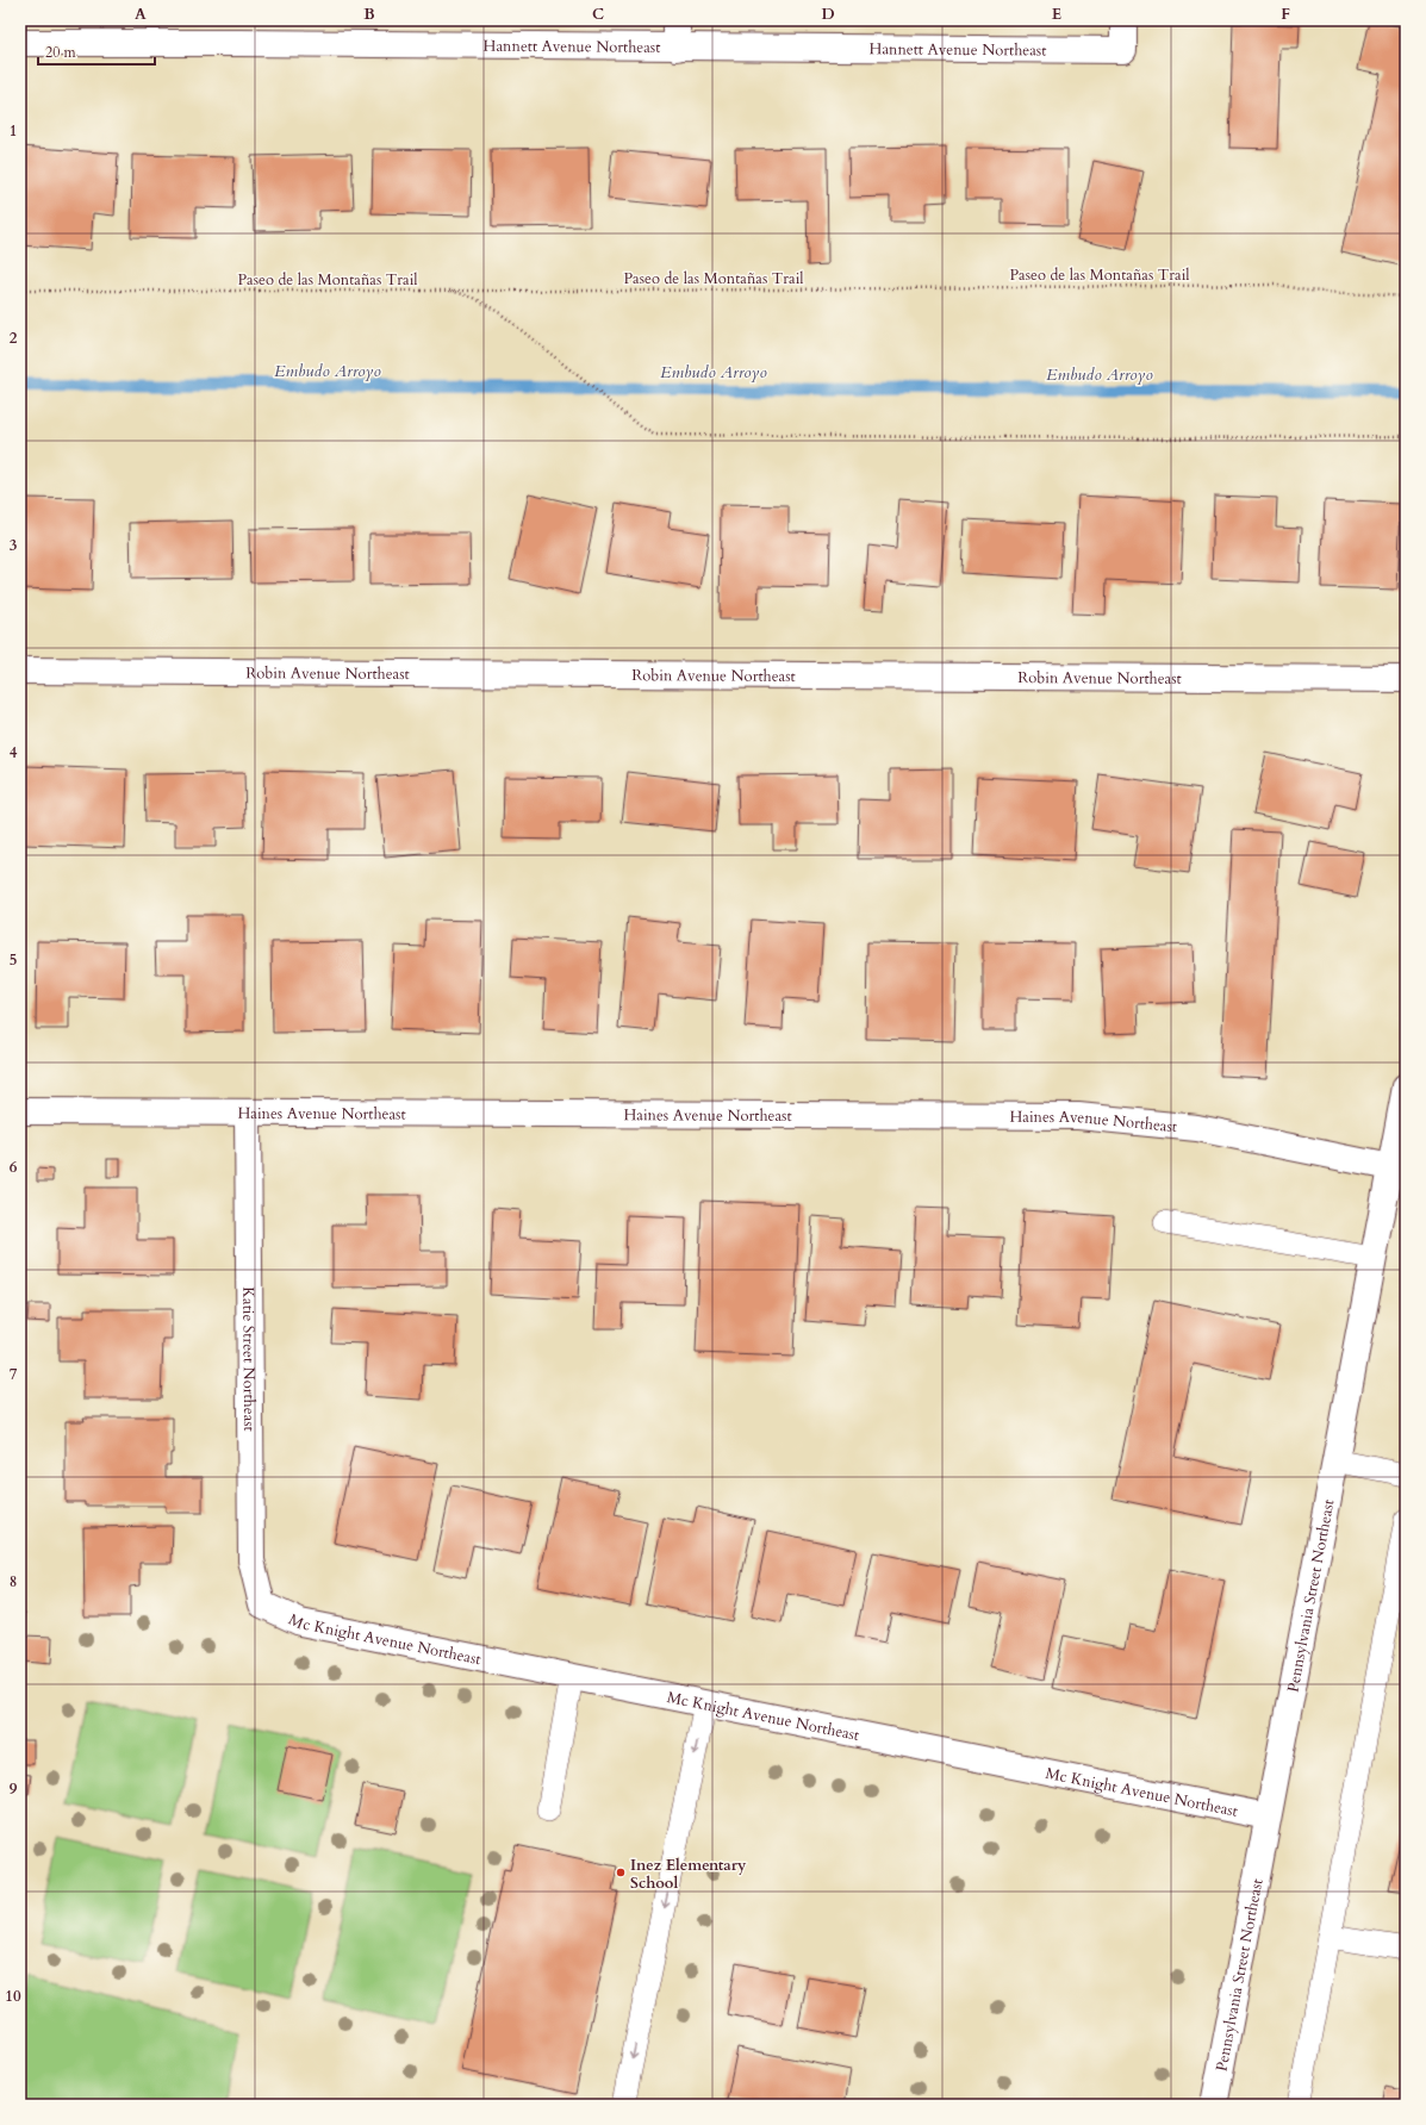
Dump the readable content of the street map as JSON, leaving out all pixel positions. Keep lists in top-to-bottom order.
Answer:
{
  "streets": {
    "street": [
      "Hannett Avenue Northeast",
      "Robin Avenue Northeast",
      "Haines Avenue Northeast",
      "Katie Street Northeast",
      "Pennsylvania Street Northeast",
      "Mc Knight Avenue Northeast"
    ],
    "path": ["Paseo de las Montañas Trail"]
  },
  "crossings": [
    ["Haines Avenue Northeast", "Katie Street Northeast"],
    ["Haines Avenue Northeast", "Pennsylvania Street Northeast"],
    ["Katie Street Northeast", "Mc Knight Avenue Northeast"],
    ["Pennsylvania Street Northeast", "Mc Knight Avenue Northeast"]
  ],
  "water": ["Embudo Arroyo"],
  "places": ["Inez Elementary School"],
  "scale_bar": "20 m",
  "grid": {
    "columns": [
      "A",
      "B",
      "C",
      "D",
      "E",
      "F"
    ],
    "rows": [
      "1",
      "2",
      "3",
      "4",
      "5",
      "6",
      "7",
      "8",
      "9",
      "10"
    ]
  }
}
